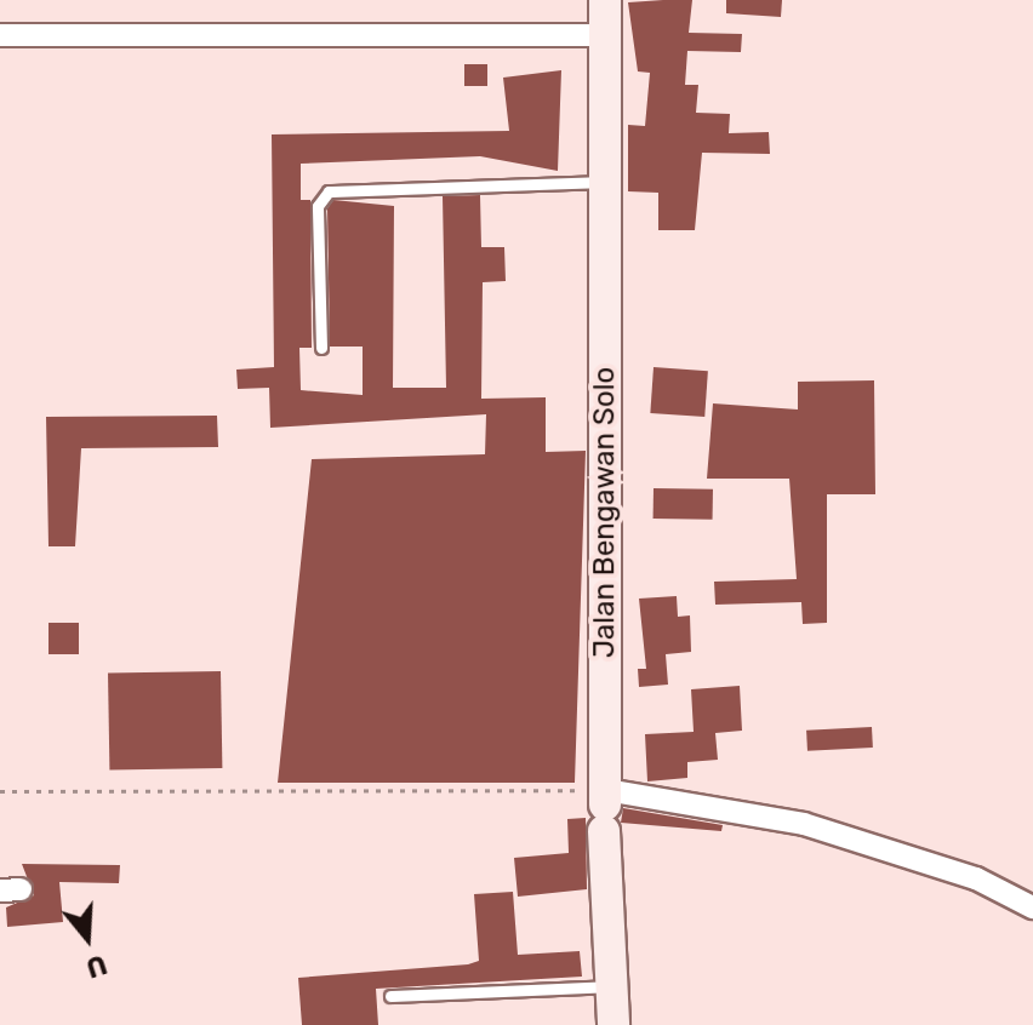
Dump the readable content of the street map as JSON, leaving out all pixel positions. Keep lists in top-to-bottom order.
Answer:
{
  "streets": {
    "main road": ["Jalan Bengawan Solo"]
  },
  "north": "bottom"
}
